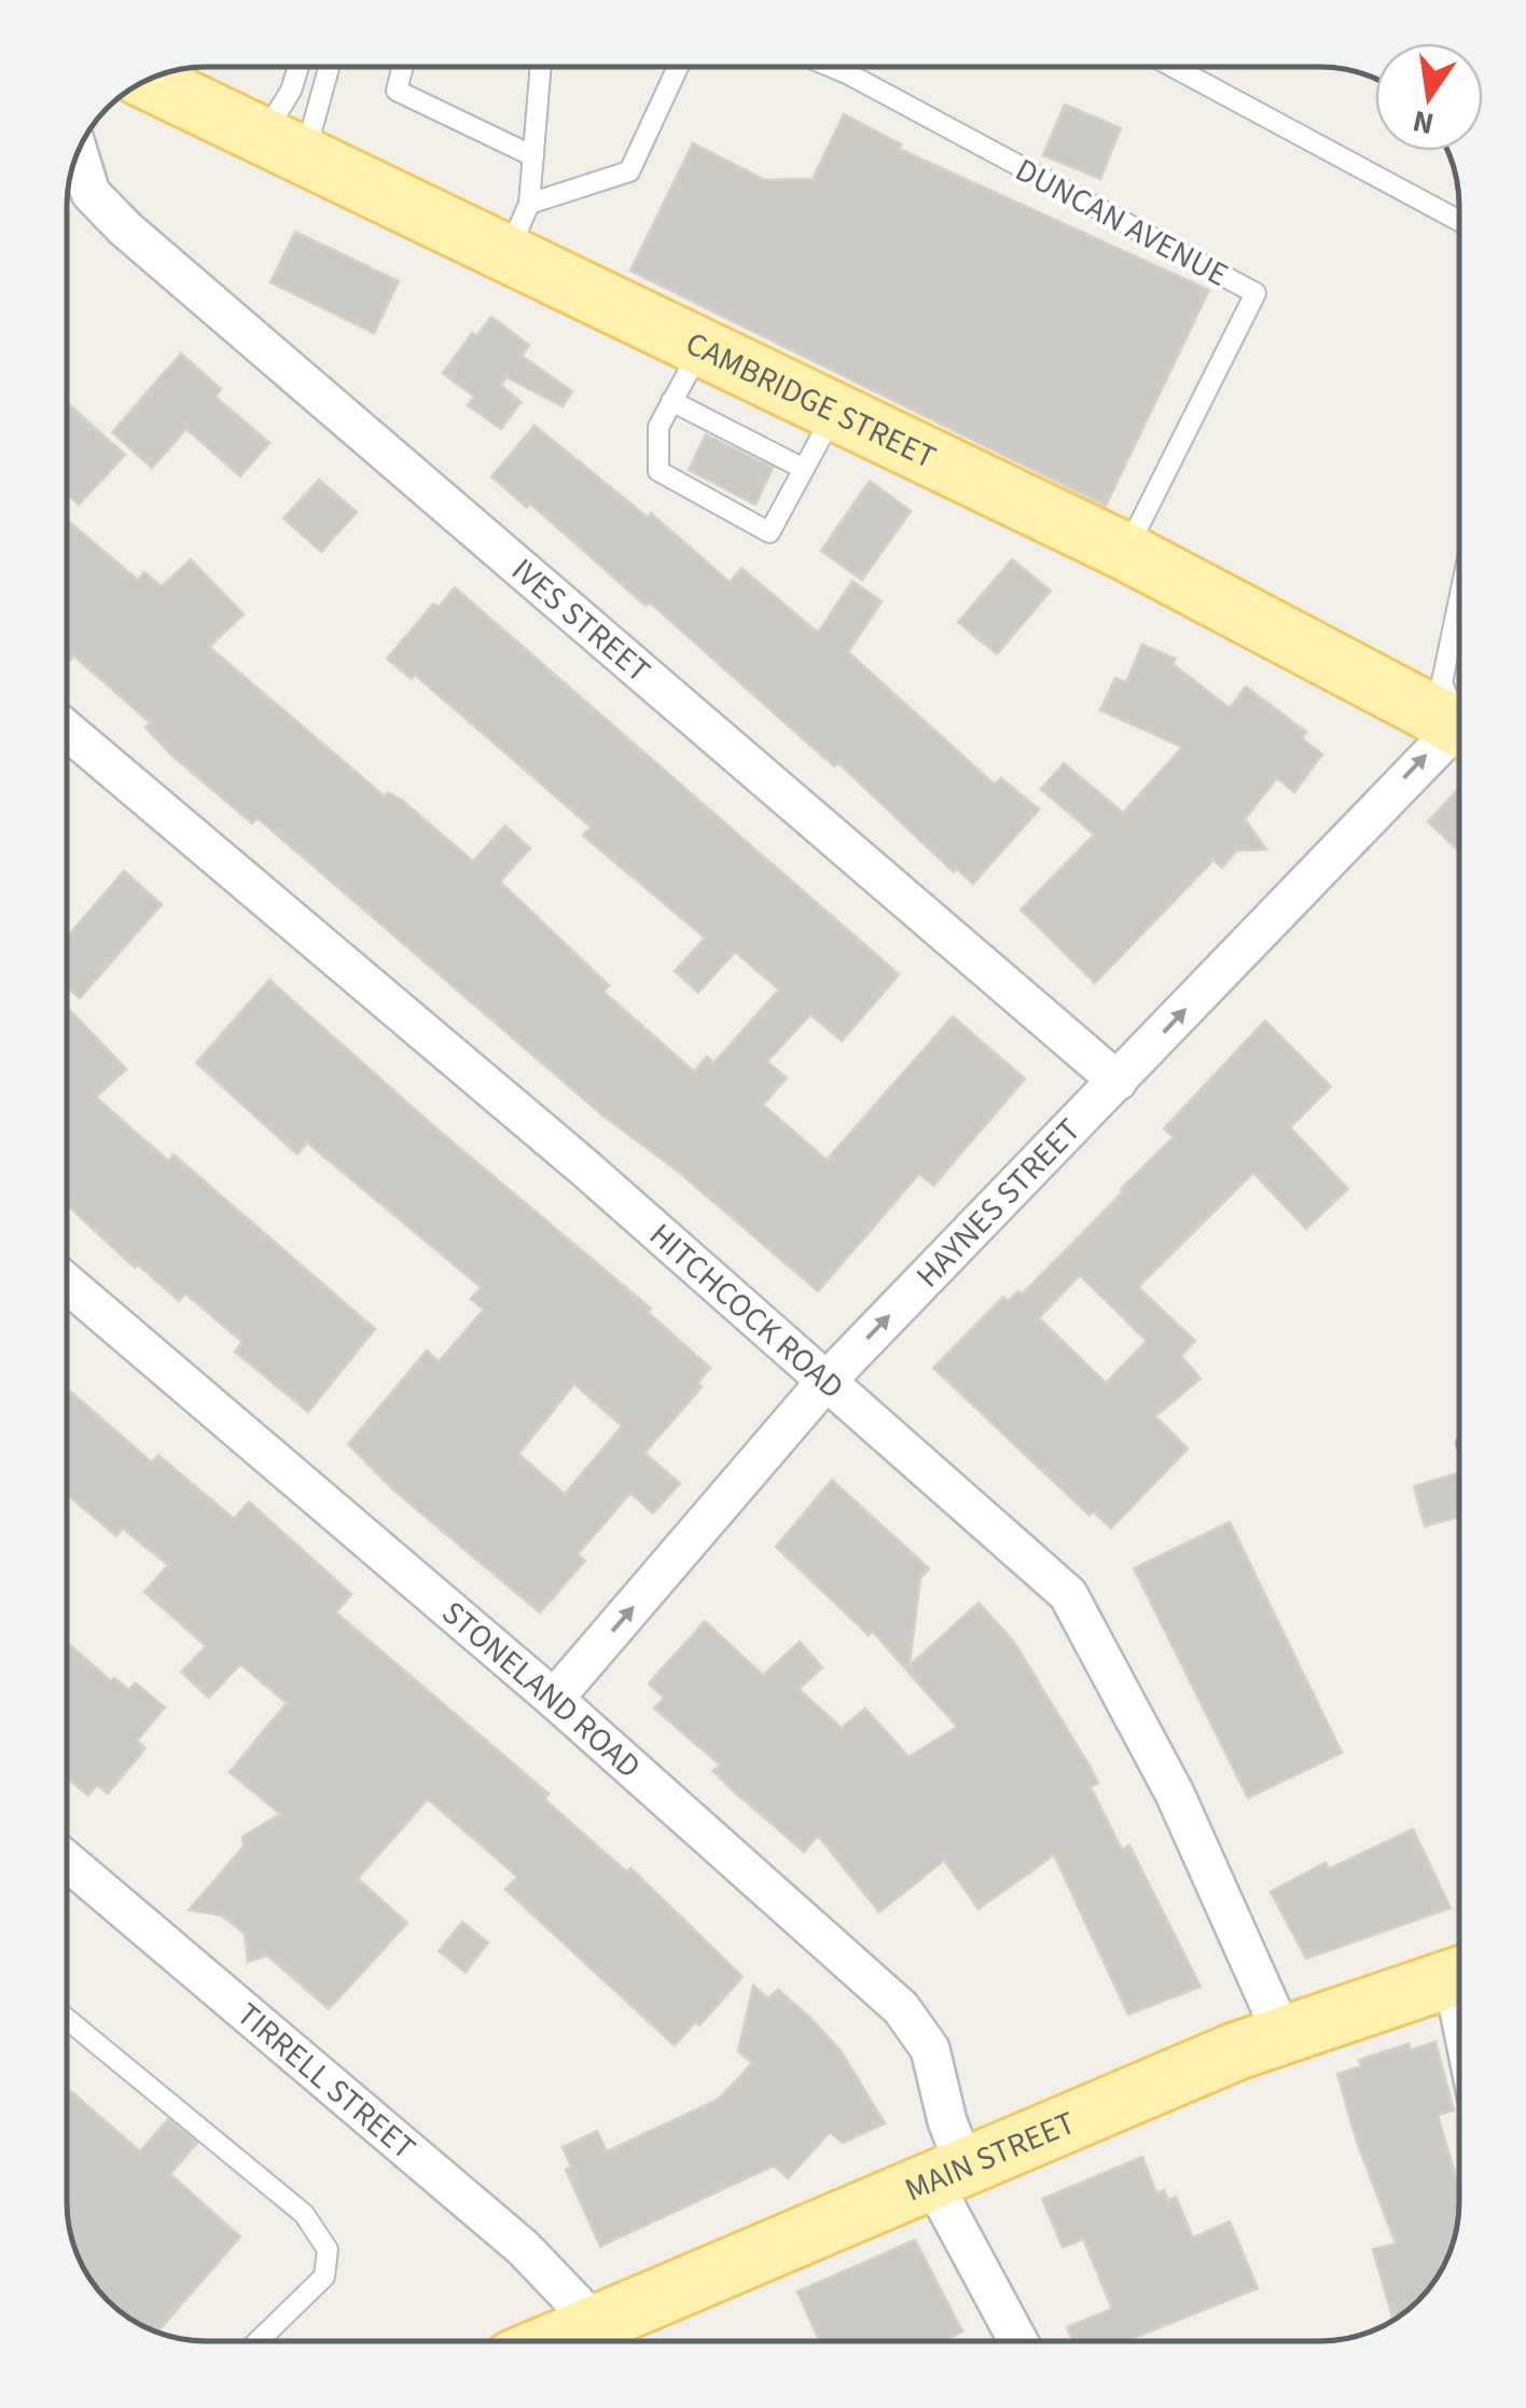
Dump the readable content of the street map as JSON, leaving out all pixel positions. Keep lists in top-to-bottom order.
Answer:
{
  "streets": {
    "main road": ["CAMBRIDGE STREET", "MAIN STREET"],
    "street": [
      "IVES STREET",
      "HAYNES STREET",
      "HITCHCOCK ROAD",
      "STONELAND ROAD",
      "TIRRELL STREET"
    ],
    "lane": ["DUNCAN AVENUE"]
  },
  "crossings": [
    ["DUNCAN AVENUE", "CAMBRIDGE STREET"],
    ["IVES STREET", "HAYNES STREET"],
    ["HAYNES STREET", "HITCHCOCK ROAD"],
    ["HAYNES STREET", "STONELAND ROAD"],
    ["HITCHCOCK ROAD", "MAIN STREET"],
    ["STONELAND ROAD", "MAIN STREET"]
  ],
  "one_way": ["HAYNES STREET"],
  "north": "bottom"
}
